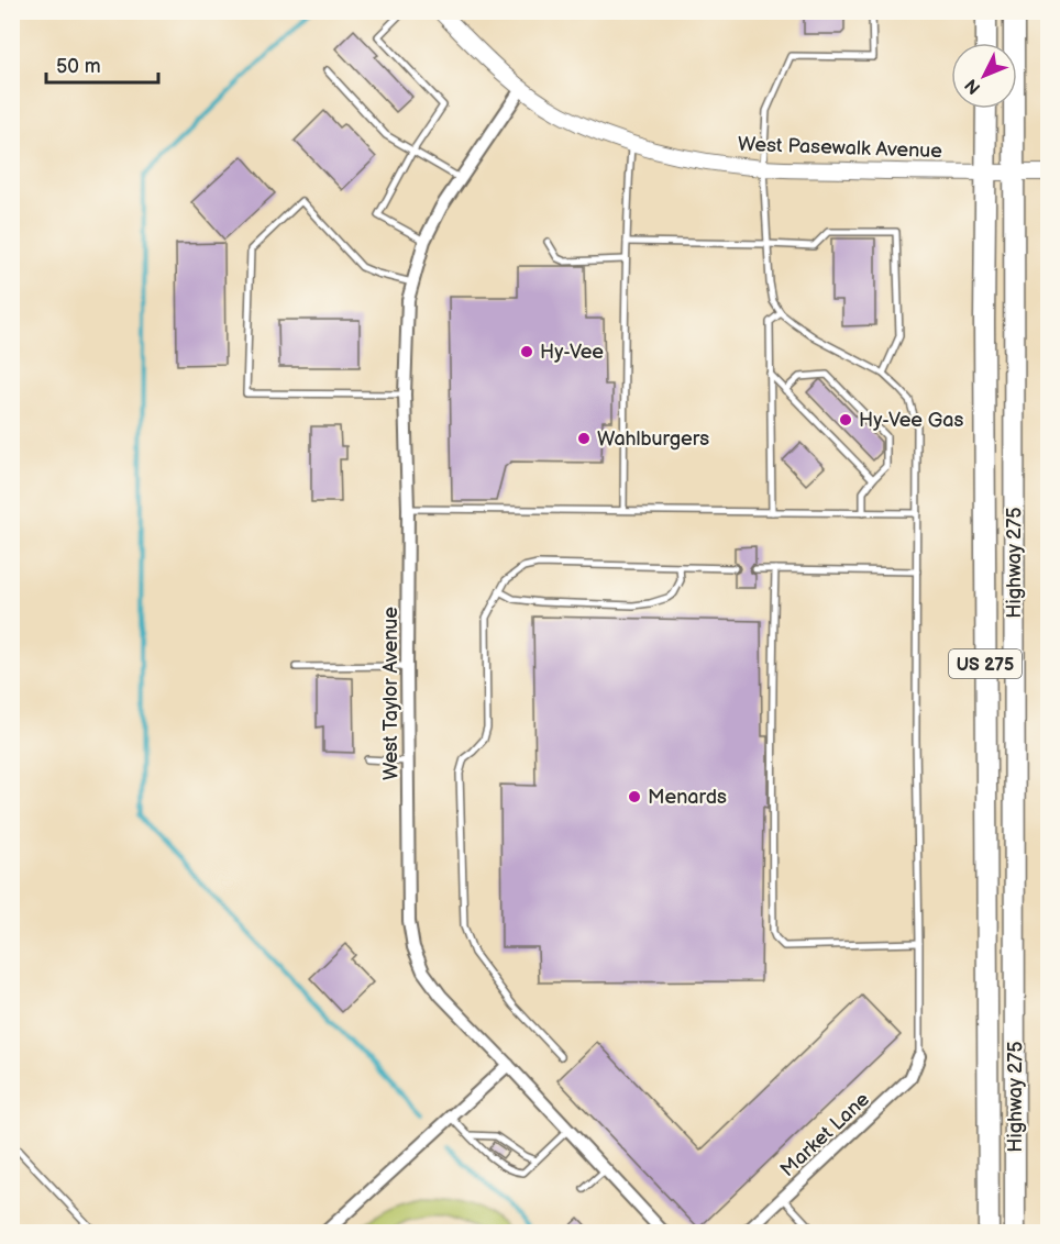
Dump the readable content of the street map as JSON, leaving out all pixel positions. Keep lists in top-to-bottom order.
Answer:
{
  "streets": {
    "highway": ["Highway 275", "US 275"],
    "street": ["West Pasewalk Avenue", "West Taylor Avenue", "Market Lane"]
  },
  "crossings": [
    ["West Pasewalk Avenue", "Highway 275"],
    ["West Pasewalk Avenue", "West Taylor Avenue"]
  ],
  "places": [
    "Hy-Vee",
    "Hy-Vee Gas",
    "Wahlburgers",
    "Menards"
  ],
  "scale_bar": "50 m",
  "north": "bottom left"
}
